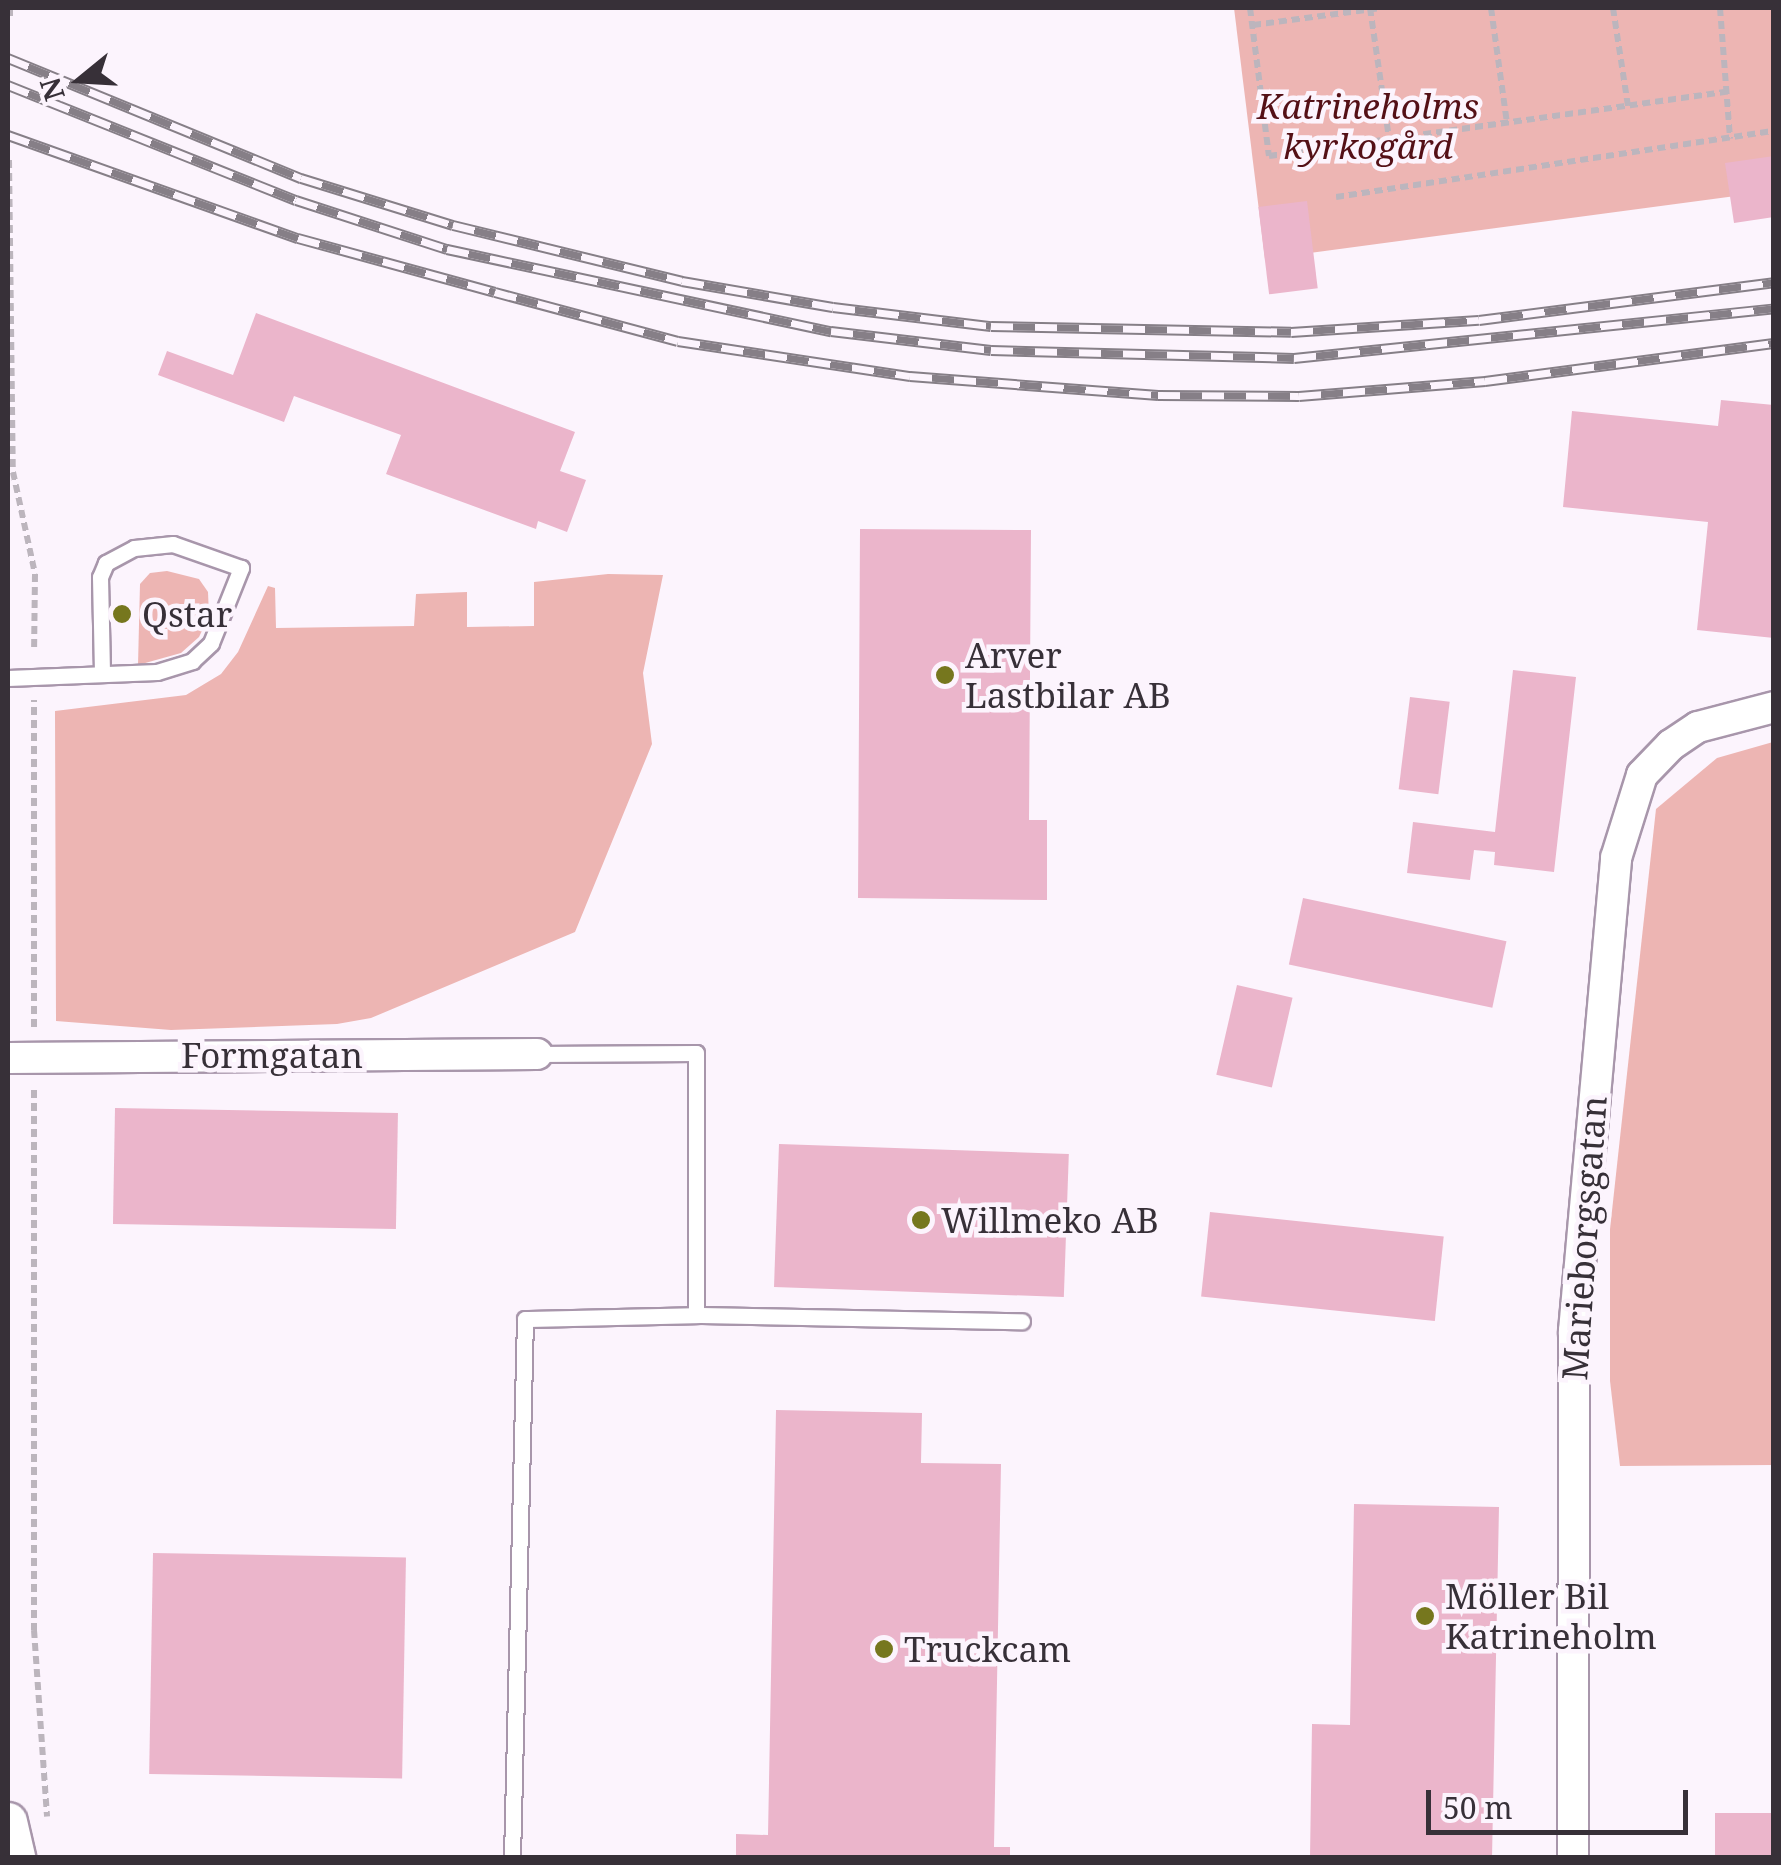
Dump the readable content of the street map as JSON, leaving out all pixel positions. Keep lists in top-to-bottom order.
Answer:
{
  "streets": {
    "street": ["Formgatan", "Marieborgsgatan"]
  },
  "parks": ["Katrineholms kyrkogård"],
  "places": [
    "Qstar",
    "Arver Lastbilar AB",
    "Willmeko AB",
    "Möller Bil Katrineholm",
    "Truckcam"
  ],
  "scale_bar": "50 m",
  "north": "left"
}
